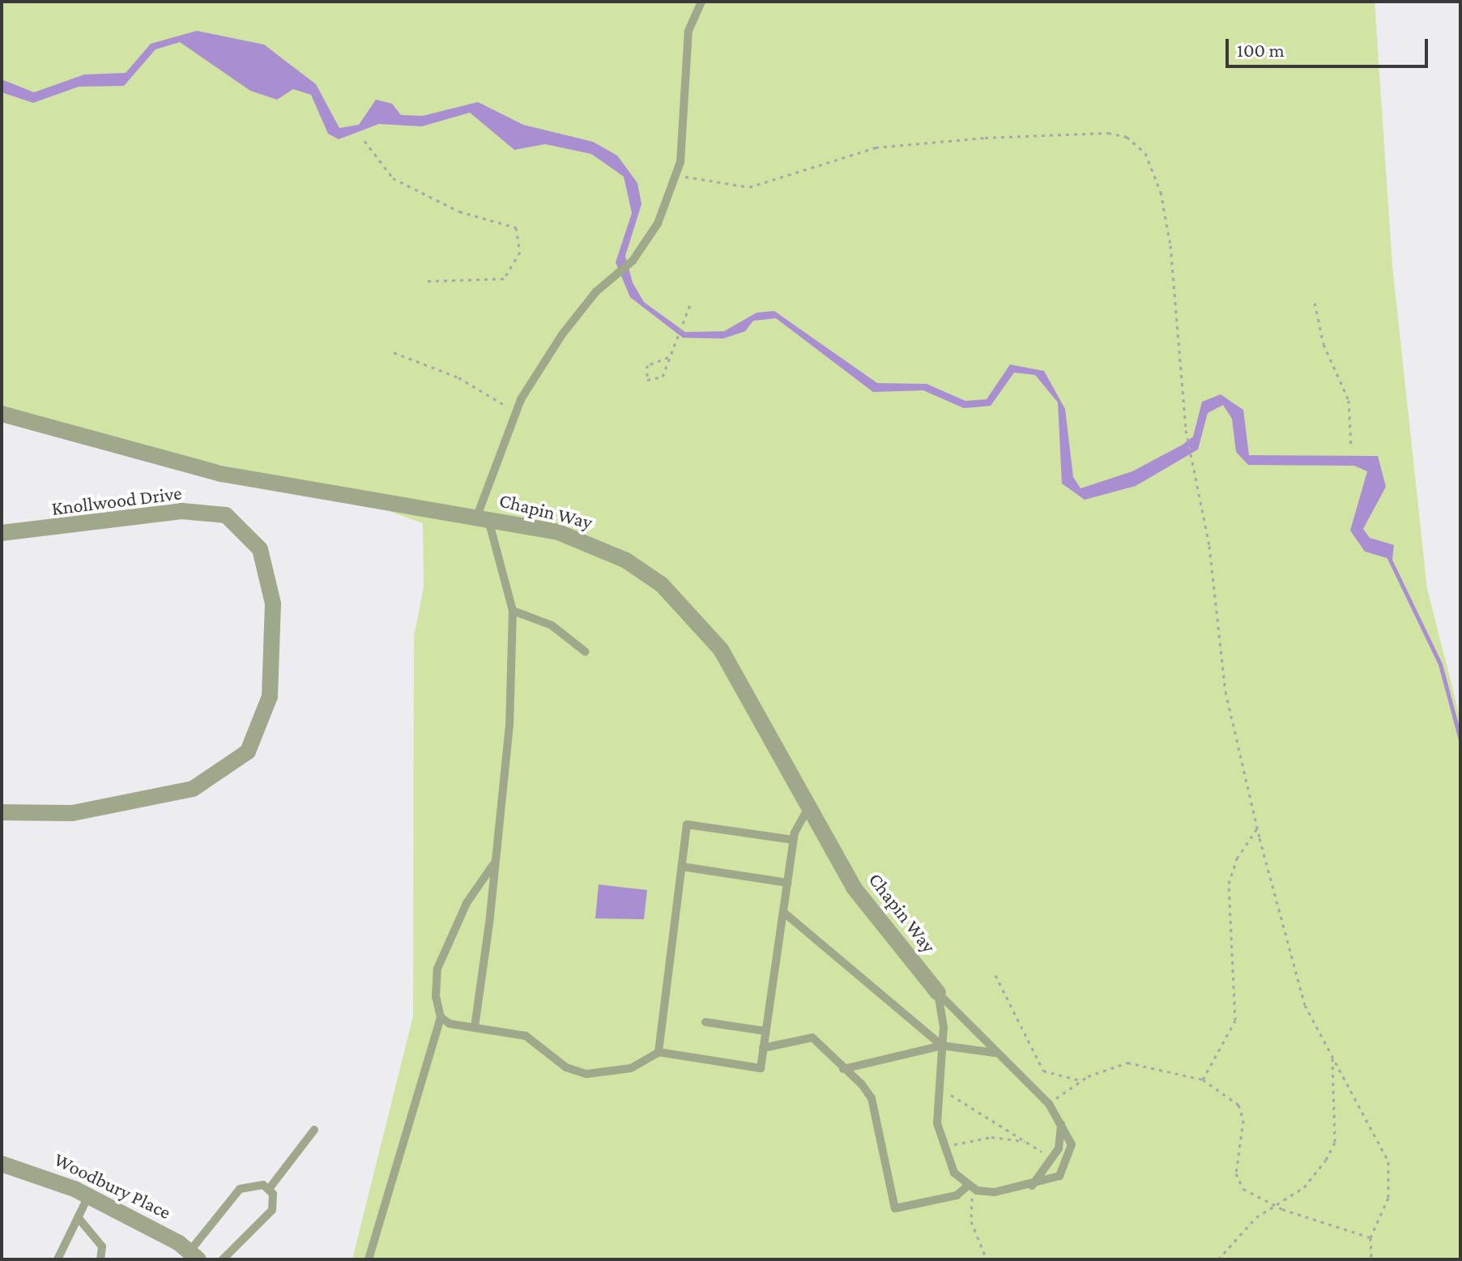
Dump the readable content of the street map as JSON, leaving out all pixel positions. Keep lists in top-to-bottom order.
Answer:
{
  "streets": {
    "street": ["Knollwood Drive", "Chapin Way", "Woodbury Place"]
  },
  "scale_bar": "100 m"
}
